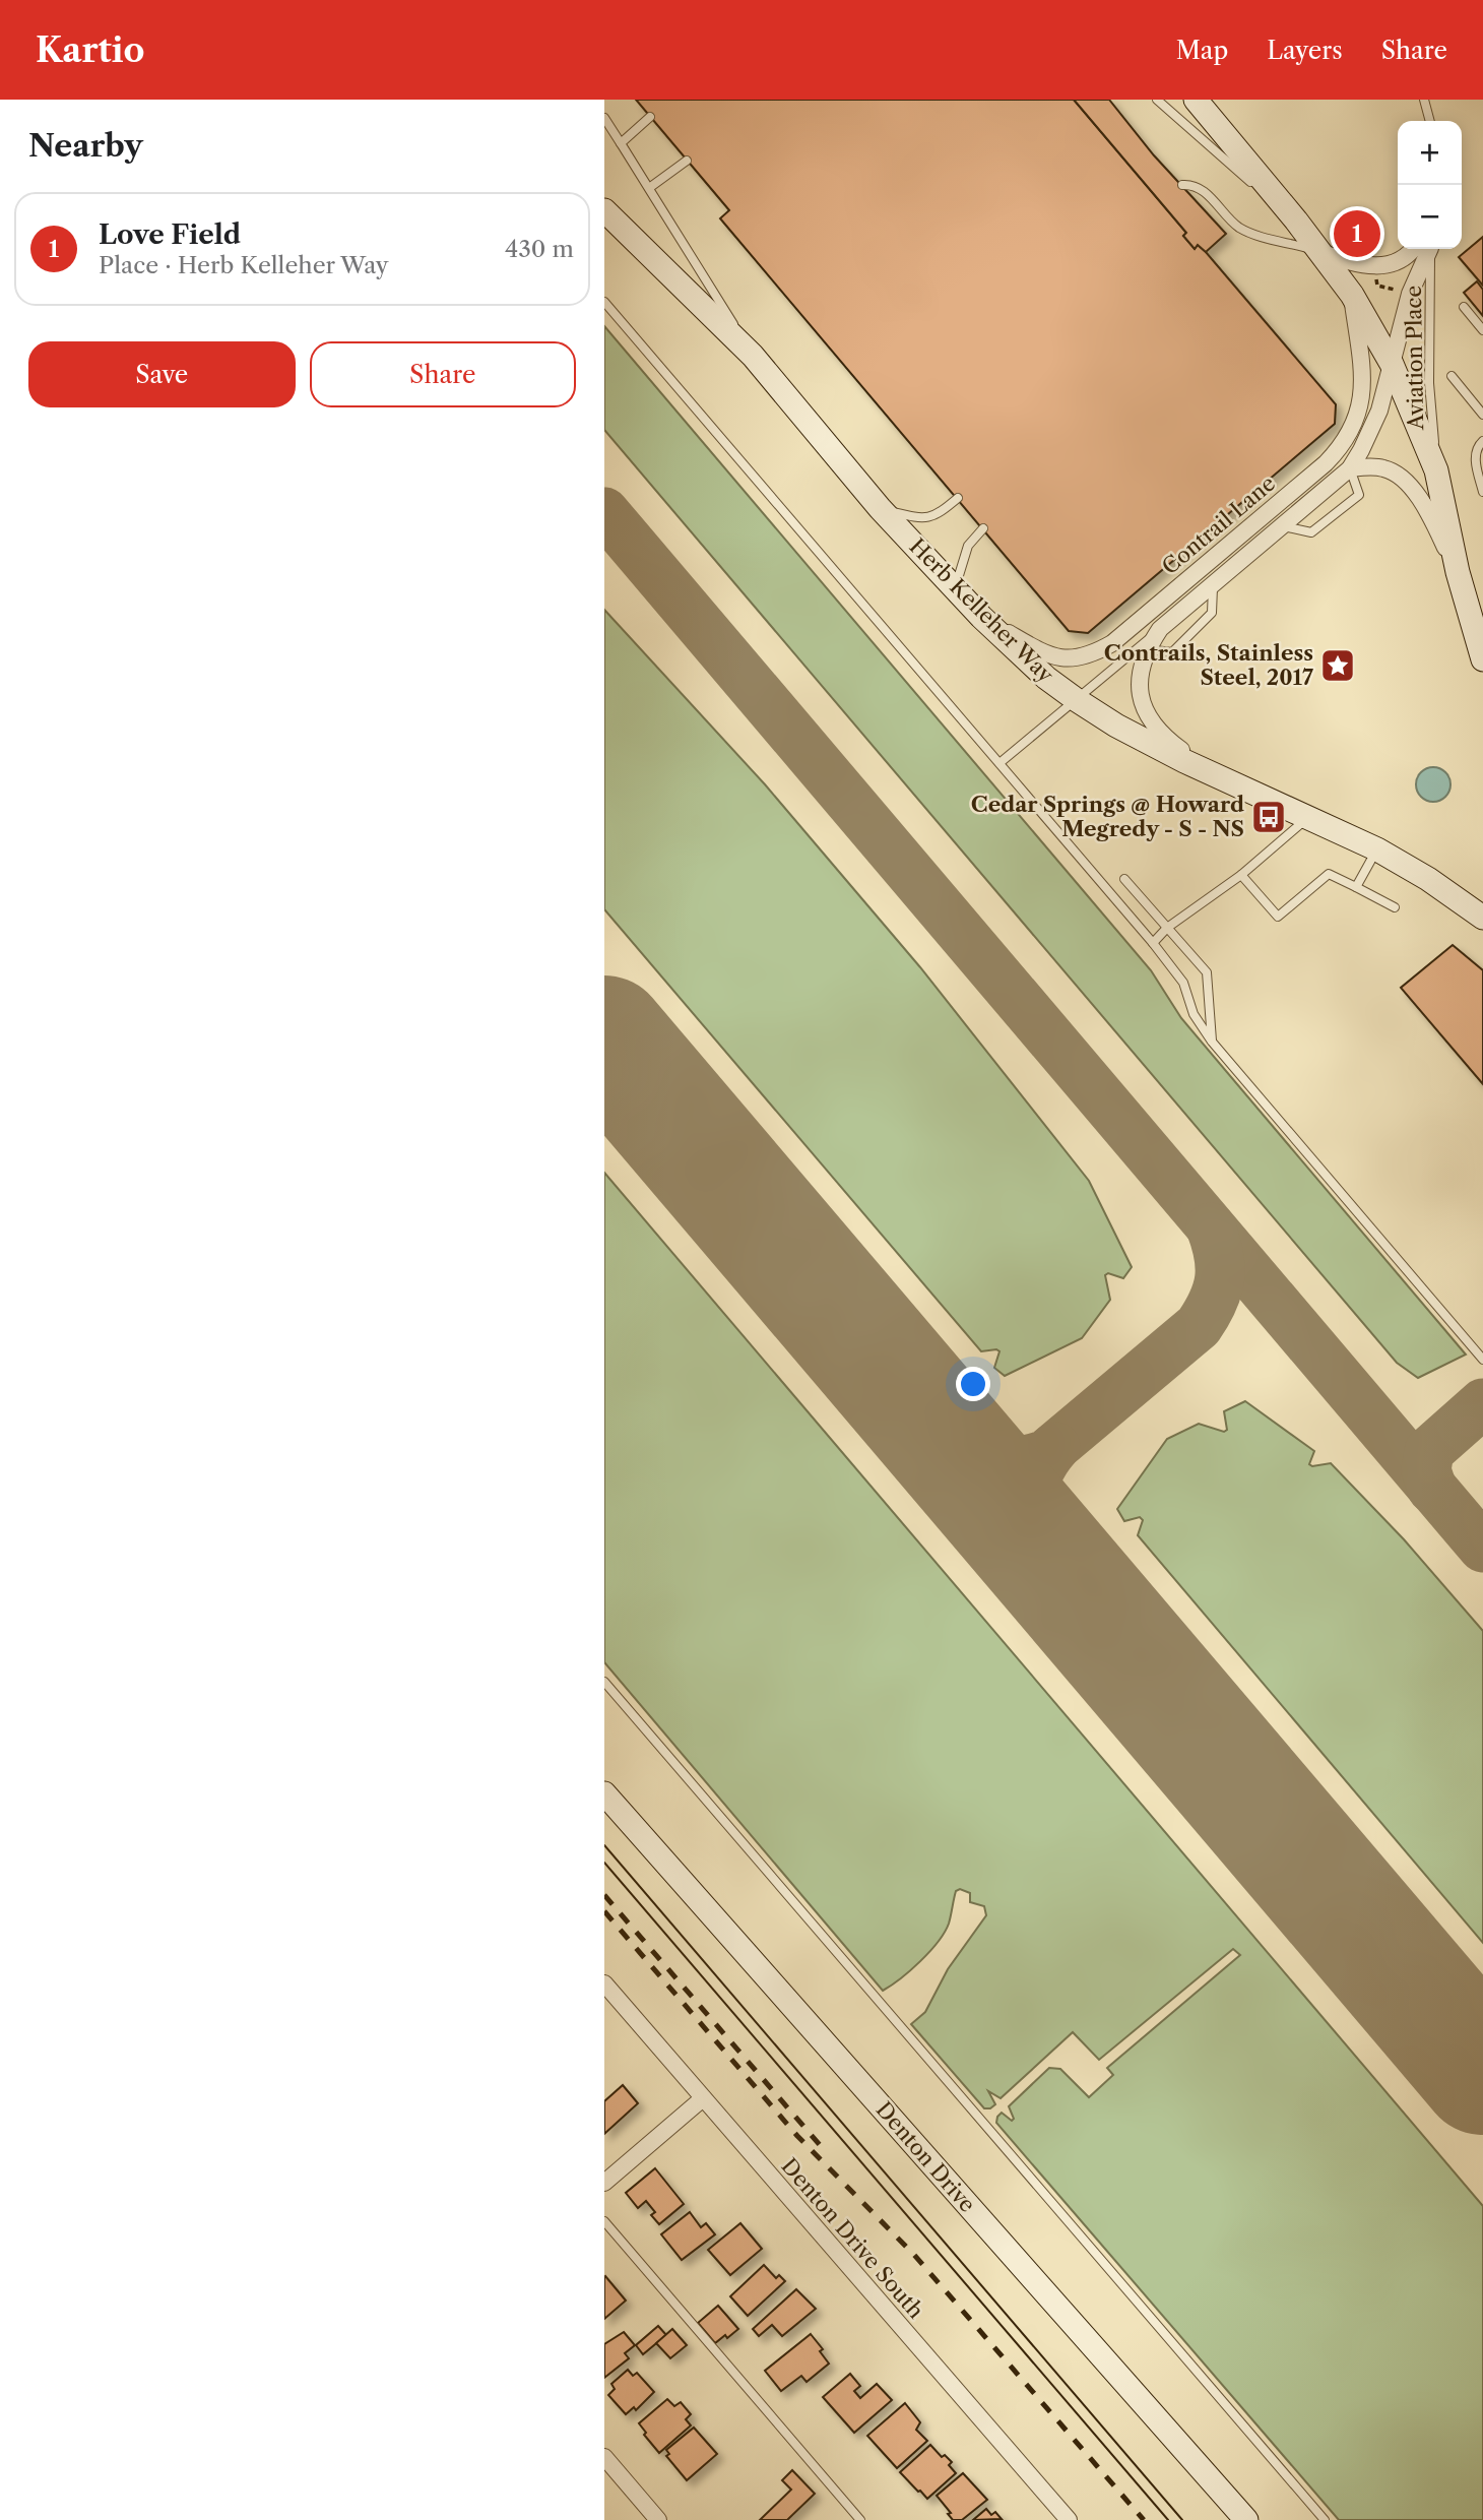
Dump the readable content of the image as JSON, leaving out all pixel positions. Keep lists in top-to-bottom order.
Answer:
{
  "streets": {
    "main road": ["Herb Kelleher Way", "Denton Drive"],
    "street": ["Contrail Lane", "Denton Drive South"],
    "lane": ["Aviation Place"]
  },
  "crossings": [
    ["Contrail Lane", "Herb Kelleher Way"]
  ],
  "places": {
    "place": ["Contrails, Stainless Steel, 2017"],
    "bus stop": ["Cedar Springs @ Howard Megredy - S - NS"]
  },
  "page": {
    "header": "Kartio",
    "nav": ["Map", "Layers", "Share"],
    "heading": "Nearby",
    "map_buttons": ["+", "−"],
    "list": [
      {
        "mark": "1",
        "name": "Love Field",
        "note": "Place · Herb Kelleher Way",
        "value": "430 m"
      }
    ],
    "pins": "1",
    "buttons": ["Save", "Share"]
  }
}
